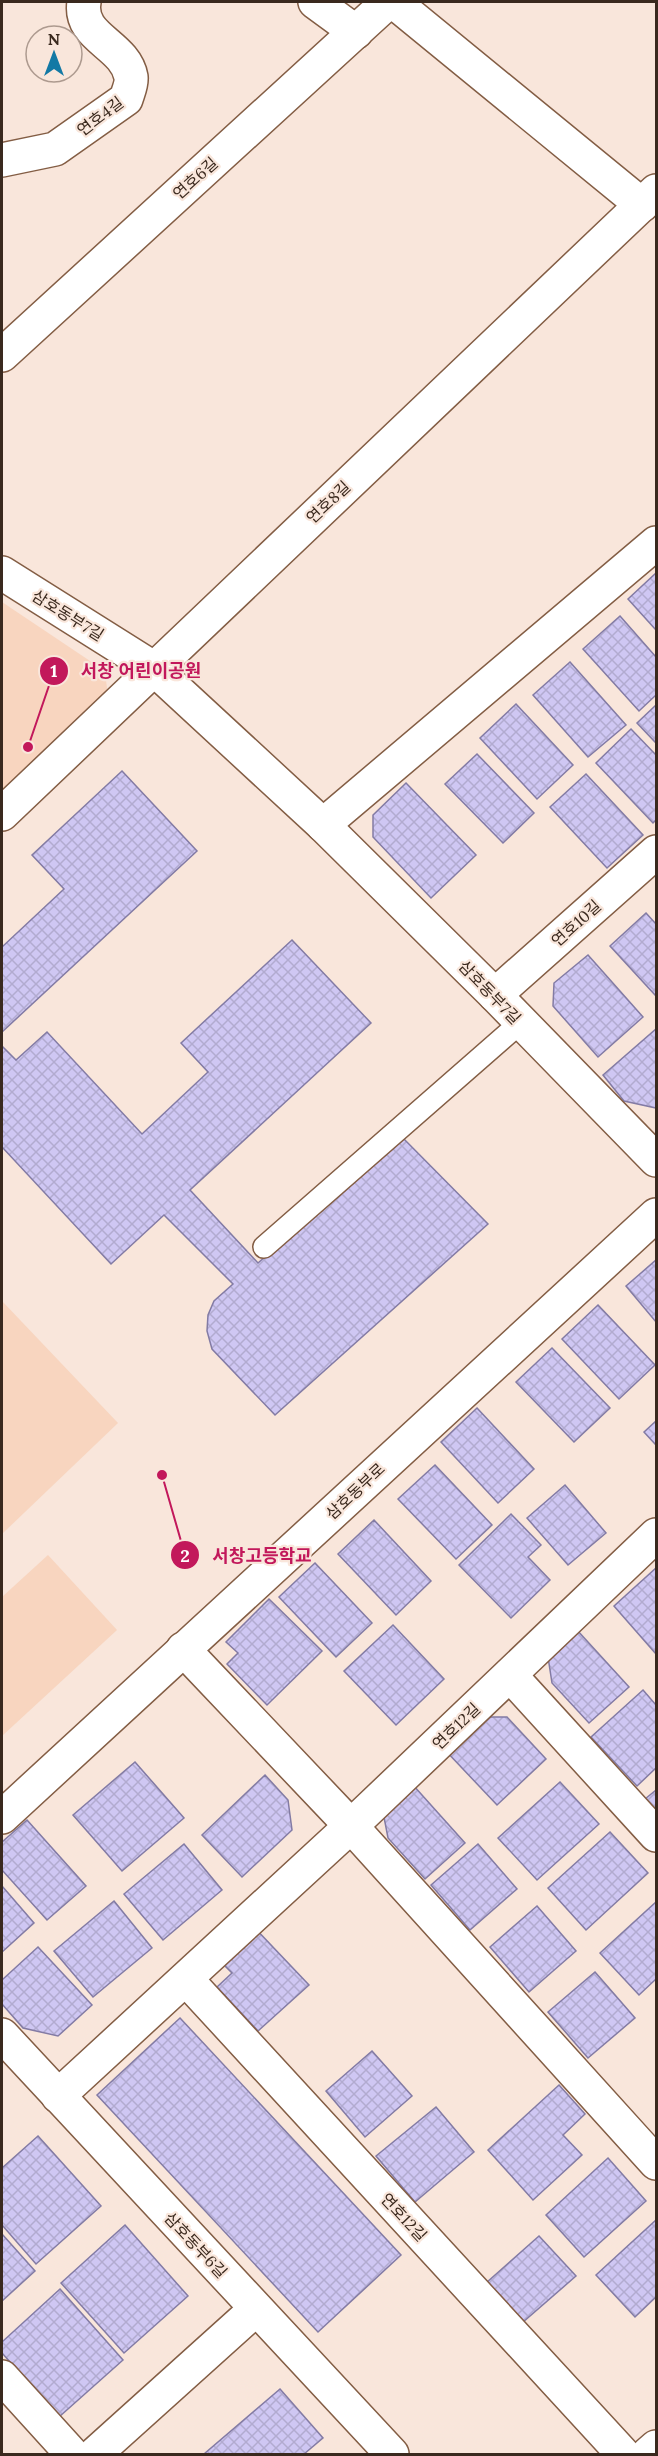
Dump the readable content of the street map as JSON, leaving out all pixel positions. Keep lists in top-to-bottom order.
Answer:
{
  "streets": {
    "street": [
      "연호4길",
      "연호6길",
      "연호8길",
      "삼호동부7길",
      "연호10길",
      "삼호동부로",
      "연호12길",
      "삼호동부6길"
    ]
  },
  "crossings": [
    ["연호8길", "삼호동부7길"],
    ["삼호동부7길", "연호10길"],
    ["연호12길", "삼호동부6길"]
  ],
  "places": ["서창 어린이공원", "서창고등학교"],
  "north": "top"
}
